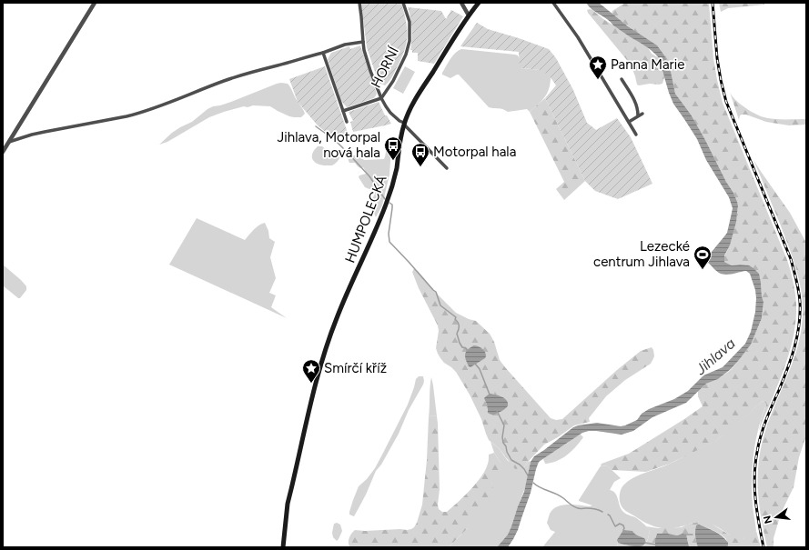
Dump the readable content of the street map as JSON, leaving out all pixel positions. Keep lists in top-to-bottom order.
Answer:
{
  "streets": {
    "main road": ["HUMPOLECKÁ"],
    "street": ["HORNÍ"]
  },
  "water": ["Jihlava"],
  "places": {
    "place": ["Panna Marie", "Smírčí kříž"],
    "bus stop": ["Jihlava, Motorpal nová hala", "Motorpal hala"],
    "sports": ["Lezecké centrum Jihlava"]
  },
  "north": "left"
}
